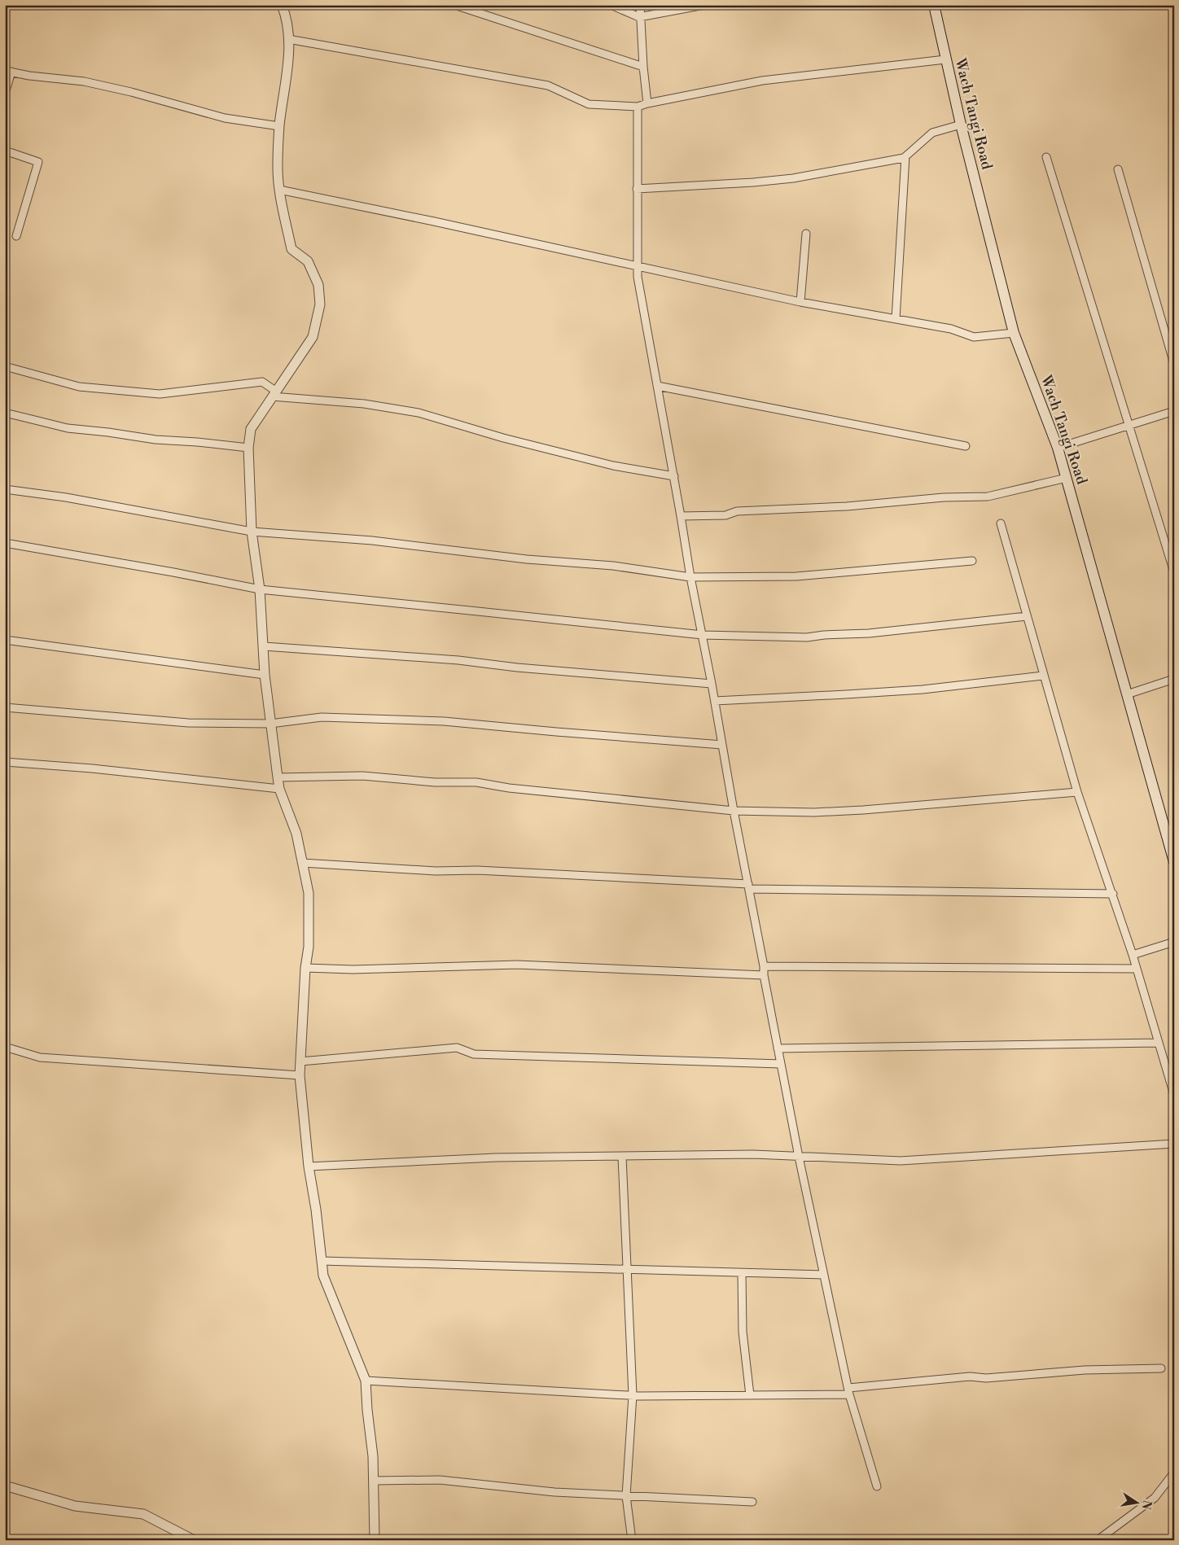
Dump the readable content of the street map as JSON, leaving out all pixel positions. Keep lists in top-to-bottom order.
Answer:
{
  "streets": {
    "main road": ["Wach Tangi Road"]
  },
  "north": "right"
}
